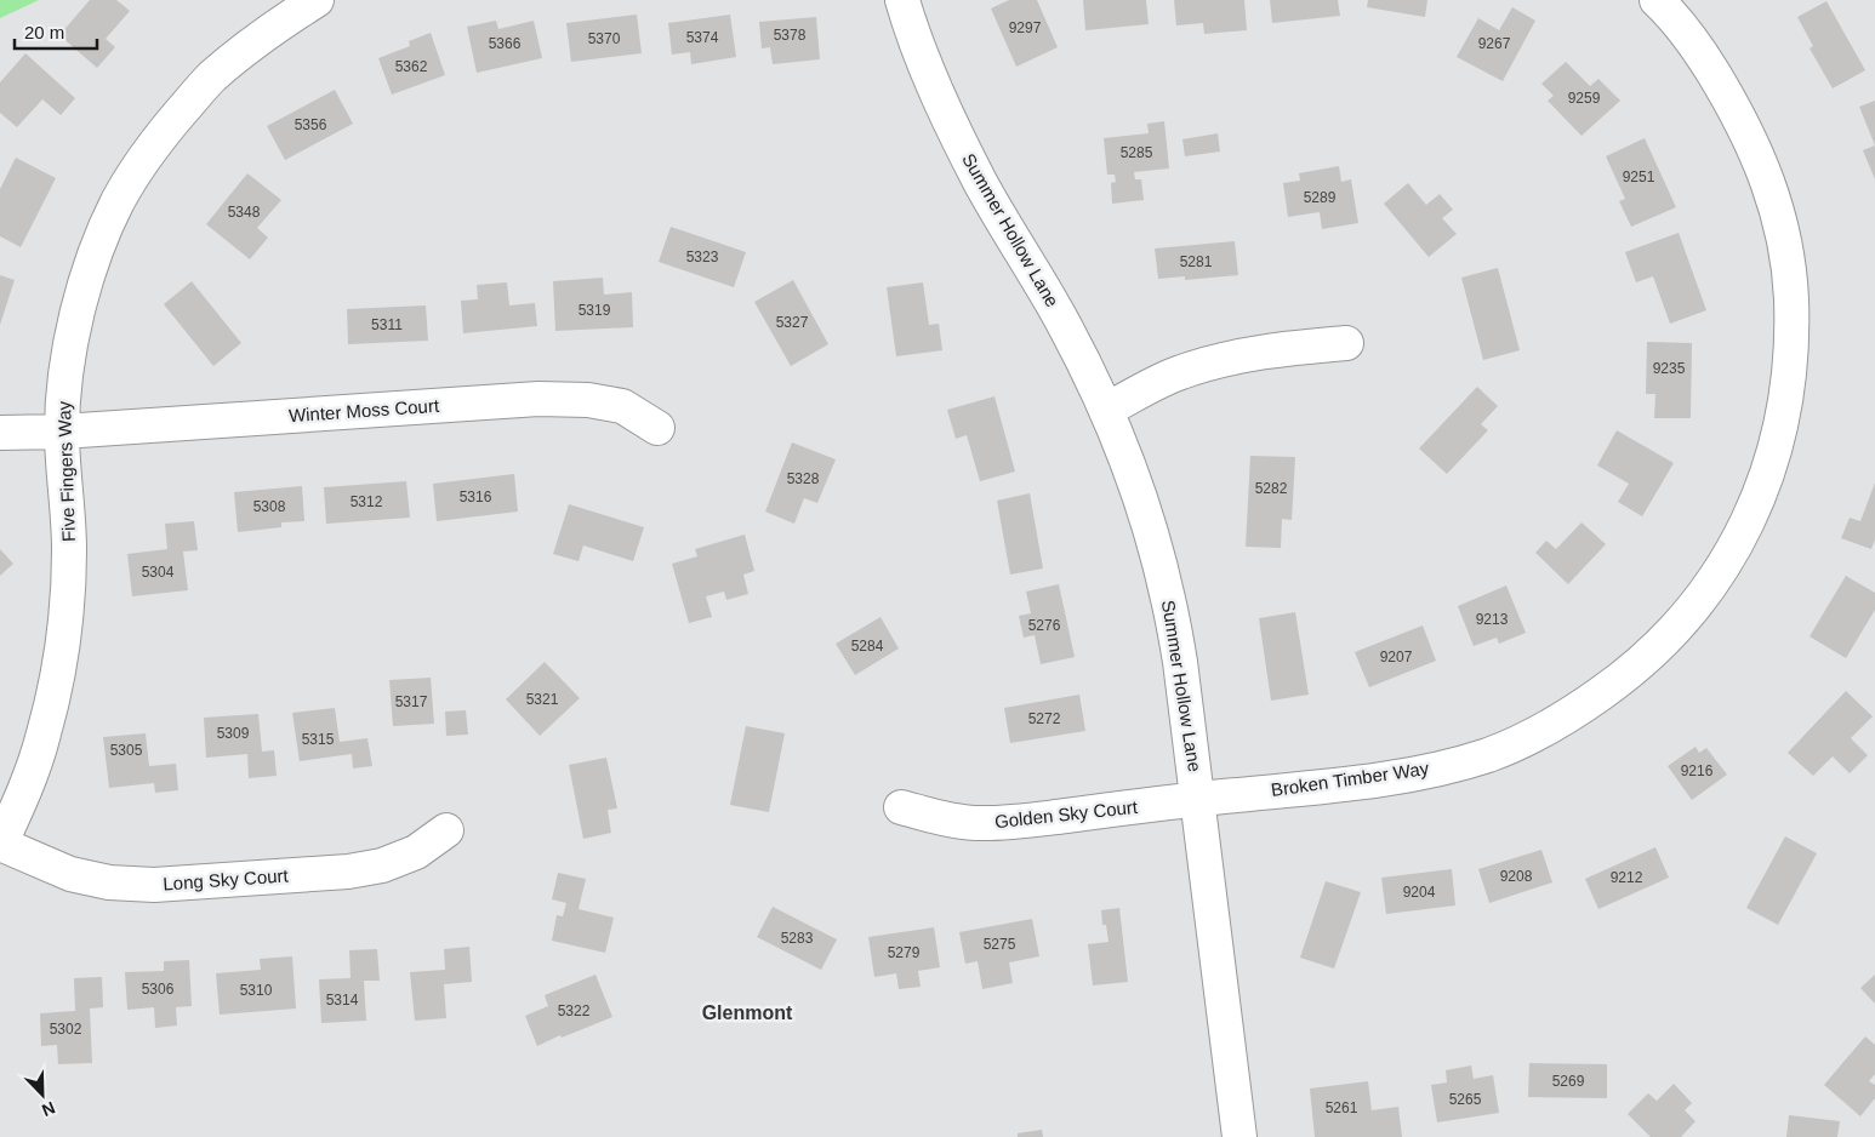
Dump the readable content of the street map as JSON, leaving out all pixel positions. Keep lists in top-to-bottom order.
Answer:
{
  "streets": {
    "street": [
      "Summer Hollow Lane",
      "Winter Moss Court",
      "Five Fingers Way",
      "Broken Timber Way",
      "Golden Sky Court",
      "Long Sky Court"
    ]
  },
  "crossings": [
    ["Summer Hollow Lane", "Broken Timber Way"],
    ["Summer Hollow Lane", "Golden Sky Court"],
    ["Winter Moss Court", "Five Fingers Way"],
    ["Five Fingers Way", "Long Sky Court"],
    ["Broken Timber Way", "Golden Sky Court"]
  ],
  "districts": ["Glenmont"],
  "house_numbers": [
    "9297",
    "5378",
    "5374",
    "5370",
    "5366",
    "9267",
    "5362",
    "9259",
    "5356",
    "5285",
    "9251",
    "5289",
    "5348",
    "5323",
    "5281",
    "5319",
    "5327",
    "5311",
    "9235",
    "5328",
    "5282",
    "5316",
    "5312",
    "5308",
    "5304",
    "9213",
    "5276",
    "5284",
    "9207",
    "5321",
    "5317",
    "5272",
    "5309",
    "5315",
    "5305",
    "9216",
    "9208",
    "9212",
    "9204",
    "5283",
    "5275",
    "5279",
    "5306",
    "5310",
    "5314",
    "5322",
    "5302",
    "5269",
    "5265",
    "5261"
  ],
  "scale_bar": "20 m",
  "north": "bottom right"
}
